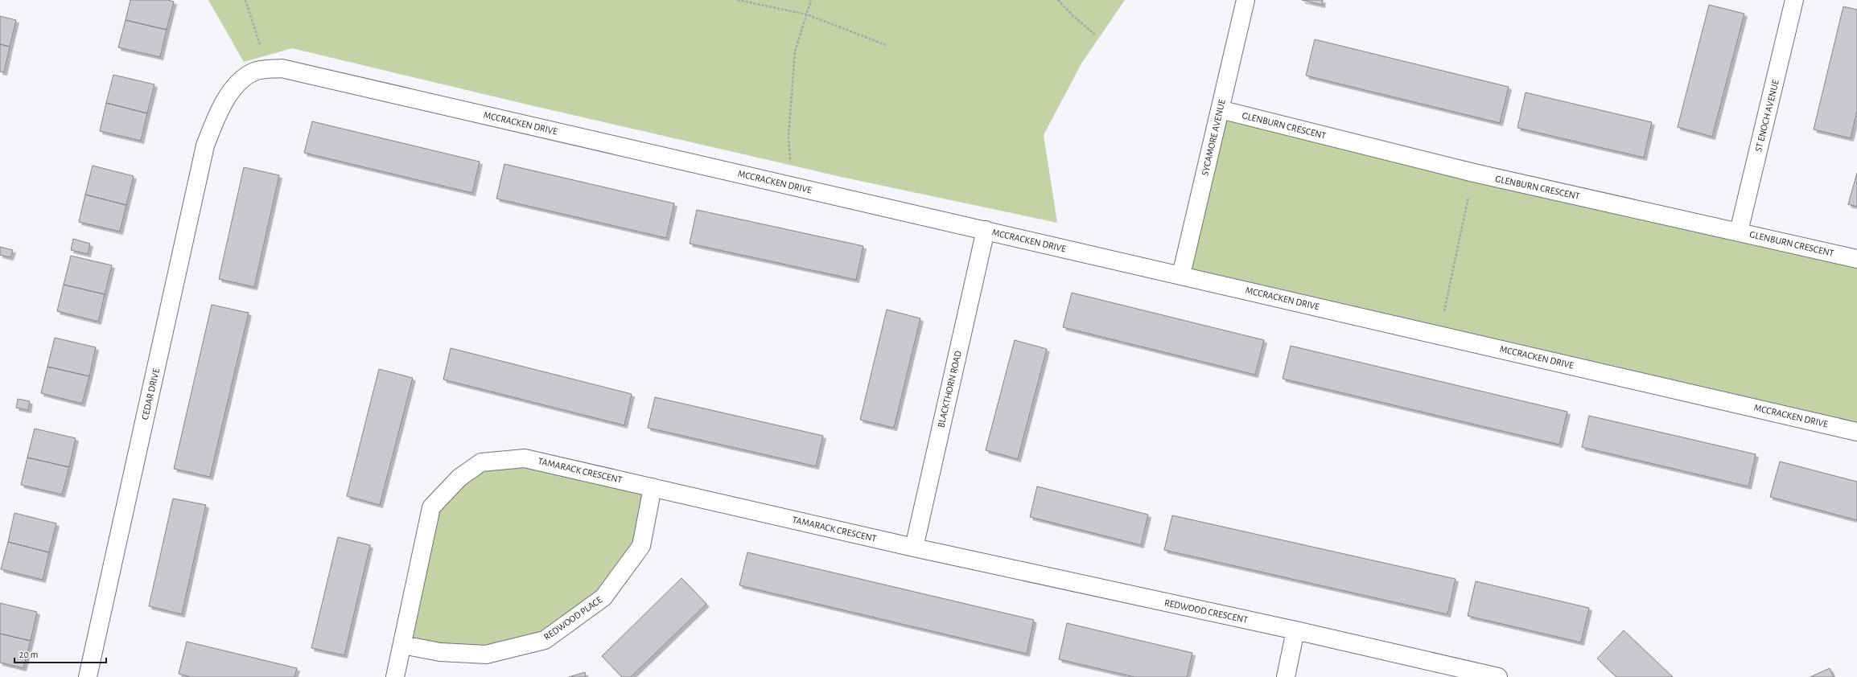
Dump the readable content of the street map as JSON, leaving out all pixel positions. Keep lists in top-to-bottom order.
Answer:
{
  "streets": {
    "street": [
      "ST ENOCH AVENUE",
      "MCCRACKEN DRIVE",
      "GLENBURN CRESCENT",
      "SYCAMORE AVENUE",
      "BLACKTHORN ROAD",
      "CEDAR DRIVE",
      "TAMARACK CRESCENT",
      "REDWOOD CRESCENT",
      "REDWOOD PLACE"
    ]
  },
  "crossings": [
    ["ST ENOCH AVENUE", "GLENBURN CRESCENT"],
    ["MCCRACKEN DRIVE", "SYCAMORE AVENUE"],
    ["MCCRACKEN DRIVE", "BLACKTHORN ROAD"],
    ["MCCRACKEN DRIVE", "CEDAR DRIVE"],
    ["GLENBURN CRESCENT", "SYCAMORE AVENUE"],
    ["BLACKTHORN ROAD", "TAMARACK CRESCENT"],
    ["BLACKTHORN ROAD", "REDWOOD CRESCENT"],
    ["TAMARACK CRESCENT", "REDWOOD CRESCENT"],
    ["TAMARACK CRESCENT", "REDWOOD PLACE"]
  ],
  "scale_bar": "20 m"
}
